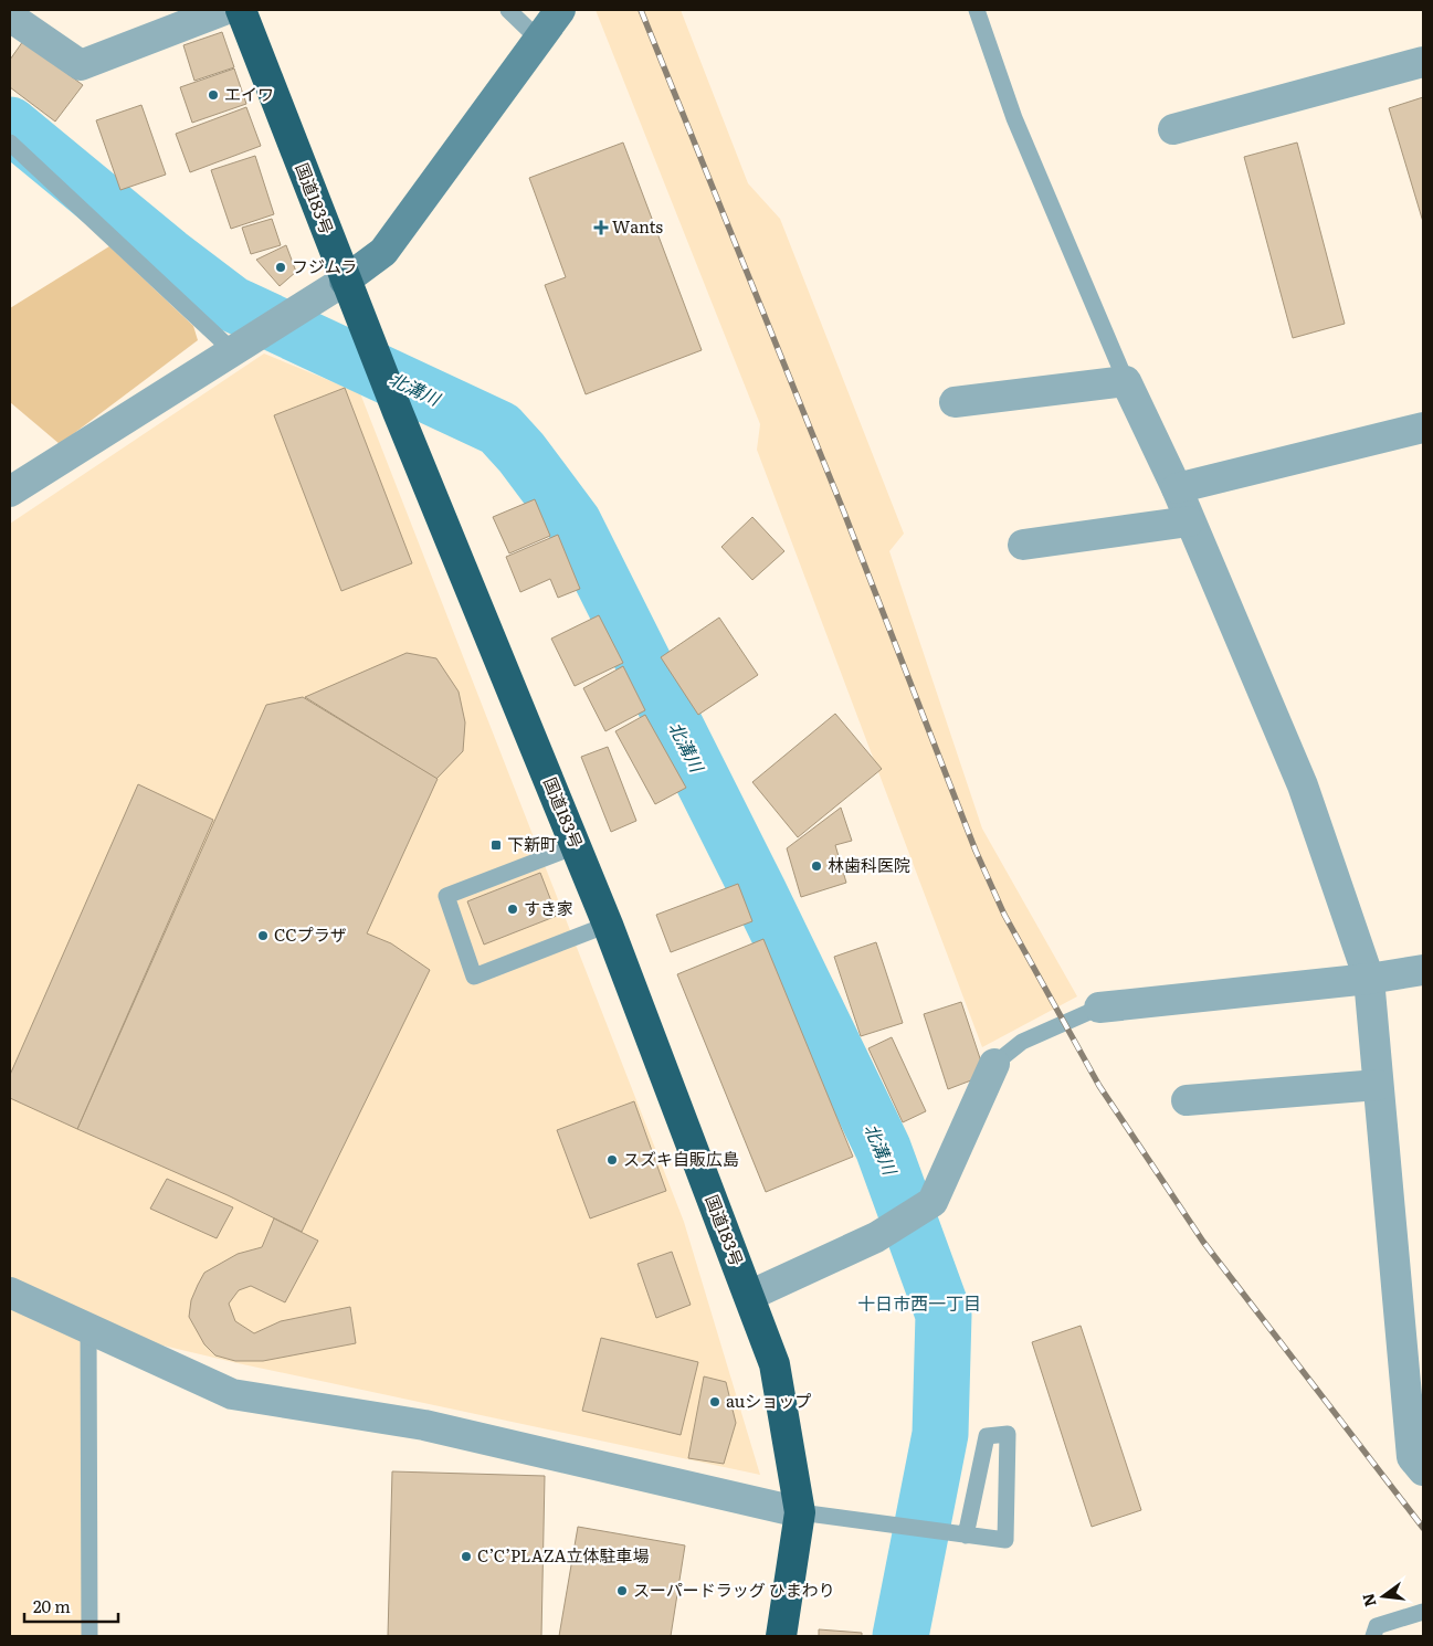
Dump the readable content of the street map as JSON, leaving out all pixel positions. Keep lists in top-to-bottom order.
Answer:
{
  "streets": {
    "highway": ["国道183号"]
  },
  "districts": ["十日市西一丁目"],
  "water": ["北溝川"],
  "places": {
    "other": [
      "エイワ",
      "フジムラ",
      "林歯科医院",
      "すき家",
      "CCプラザ",
      "スズキ自販広島",
      "auショップ",
      "C’C’PLAZA立体駐車場",
      "スーパードラッグ ひまわり"
    ],
    "health": ["Wants"],
    "transit": ["下新町"]
  },
  "scale_bar": "20 m",
  "north": "left"
}
